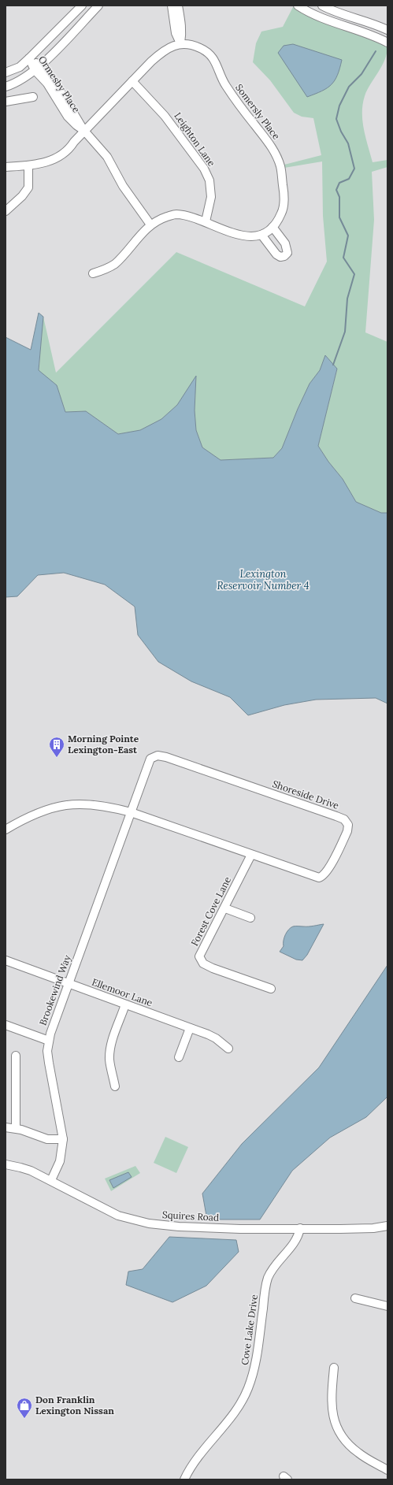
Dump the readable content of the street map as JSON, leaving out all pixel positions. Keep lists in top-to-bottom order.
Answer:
{
  "streets": {
    "street": [
      "Ormesby Place",
      "Somersly Place",
      "Leighton Lane",
      "Shoreside Drive",
      "Forest Cove Lane",
      "Brookewind Way",
      "Ellemoor Lane",
      "Squires Road",
      "Cove Lake Drive"
    ]
  },
  "crossings": [
    ["Ormesby Place", "Somersly Place"],
    ["Somersly Place", "Leighton Lane"],
    ["Shoreside Drive", "Forest Cove Lane"],
    ["Shoreside Drive", "Brookewind Way"],
    ["Brookewind Way", "Ellemoor Lane"],
    ["Brookewind Way", "Squires Road"],
    ["Squires Road", "Cove Lake Drive"]
  ],
  "water": ["Lexington Reservoir Number 4"],
  "places": {
    "building": ["Morning Pointe Lexington-East"],
    "shop": ["Don Franklin Lexington Nissan"]
  }
}
